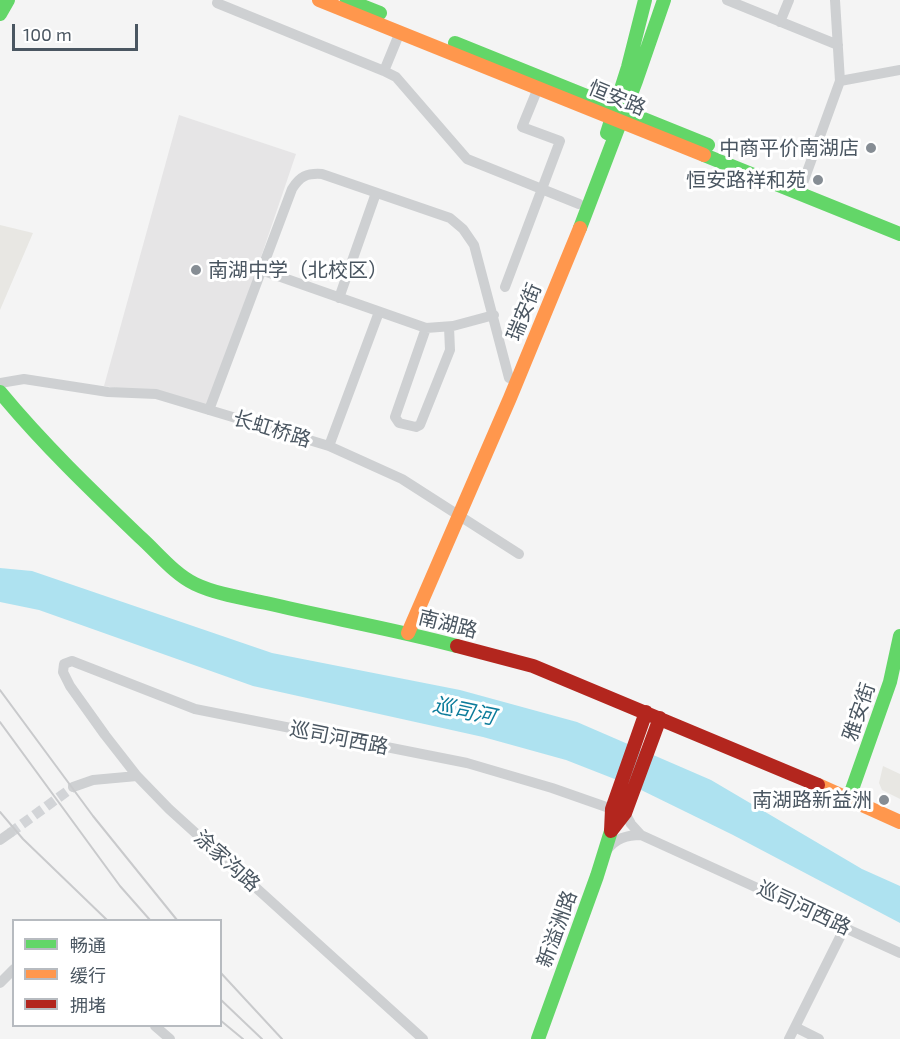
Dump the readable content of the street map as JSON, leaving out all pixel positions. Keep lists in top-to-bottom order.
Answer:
{
  "streets": {
    "main road": [
      "恒安路",
      "瑞安街",
      "南湖路",
      "雅安街",
      "新溢洲路"
    ],
    "street": ["长虹桥路", "巡司河西路", "涂家沟路"]
  },
  "crossings": [
    ["恒安路", "瑞安街"],
    ["瑞安街", "长虹桥路"],
    ["瑞安街", "南湖路"],
    ["南湖路", "雅安街"],
    ["巡司河西路", "涂家沟路"],
    ["巡司河西路", "新溢洲路"]
  ],
  "water": ["巡司河"],
  "places": [
    "中商平价南湖店",
    "恒安路祥和苑",
    "南湖中学（北校区）",
    "南湖路新益洲"
  ],
  "legend": ["畅通", "缓行", "拥堵"],
  "scale_bar": "100 m"
}
